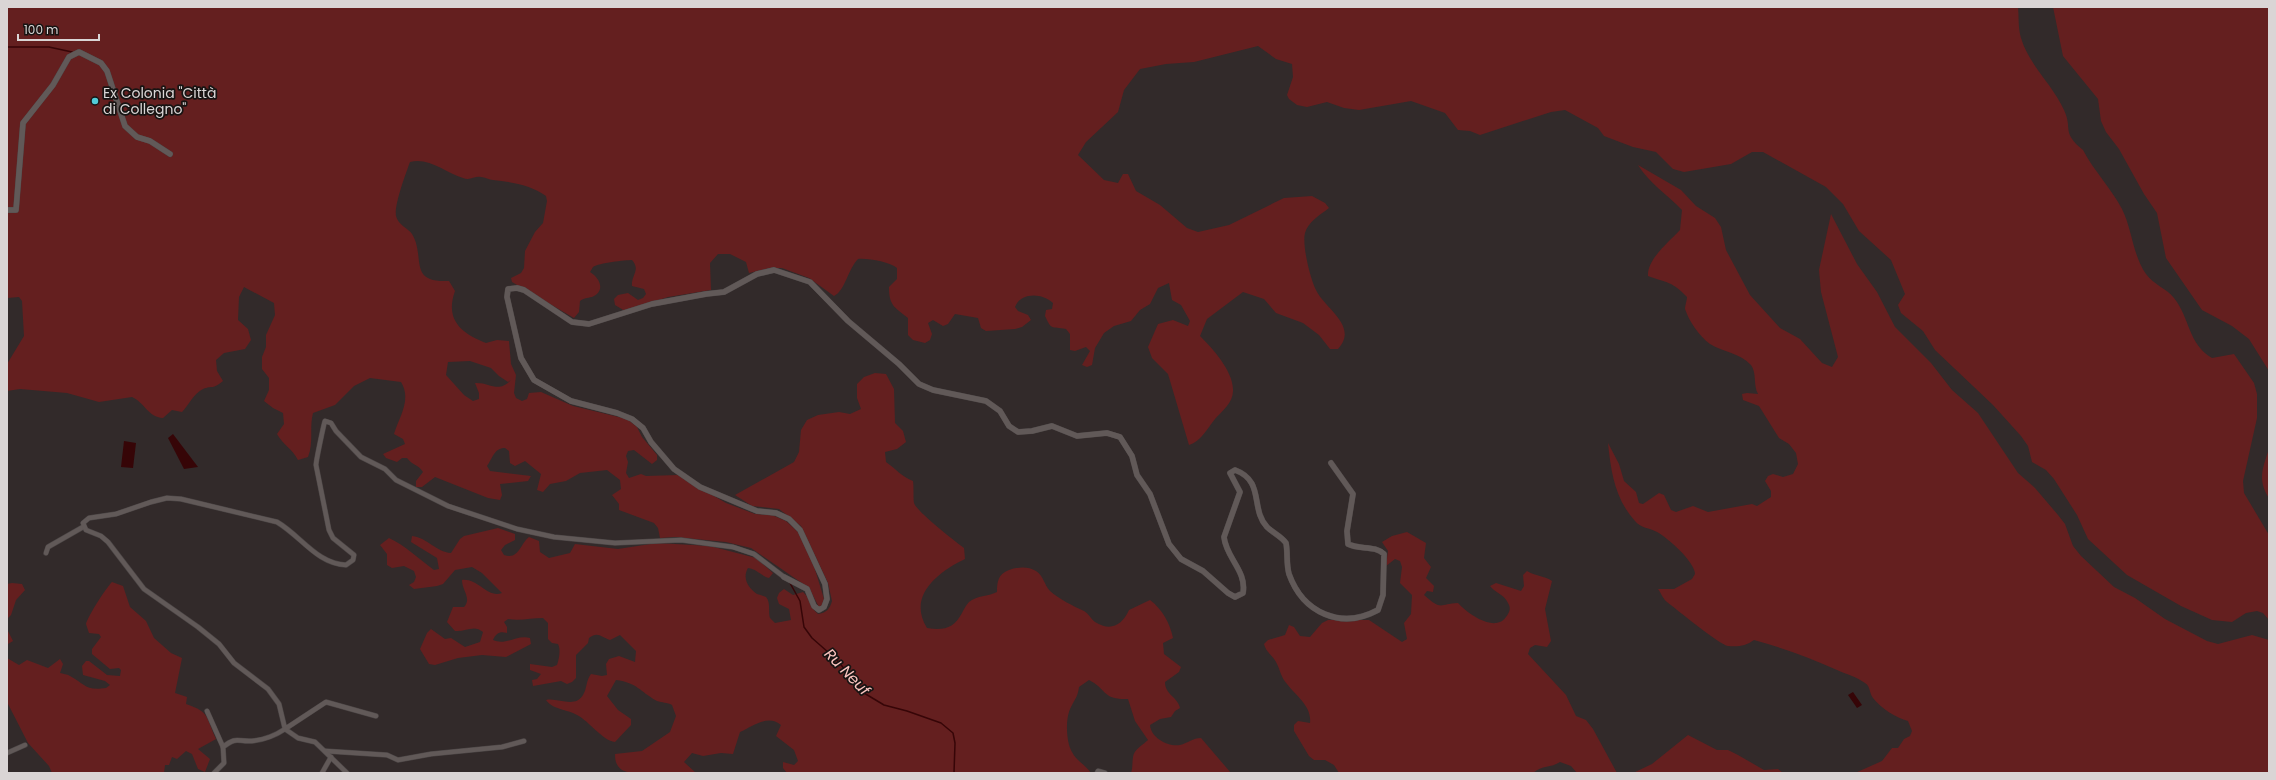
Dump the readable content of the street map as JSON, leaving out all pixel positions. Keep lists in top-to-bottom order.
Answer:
{
  "water": ["Ru Neuf"],
  "places": ["Ex Colonia \"Città di Collegno\""],
  "scale_bar": "100 m"
}
